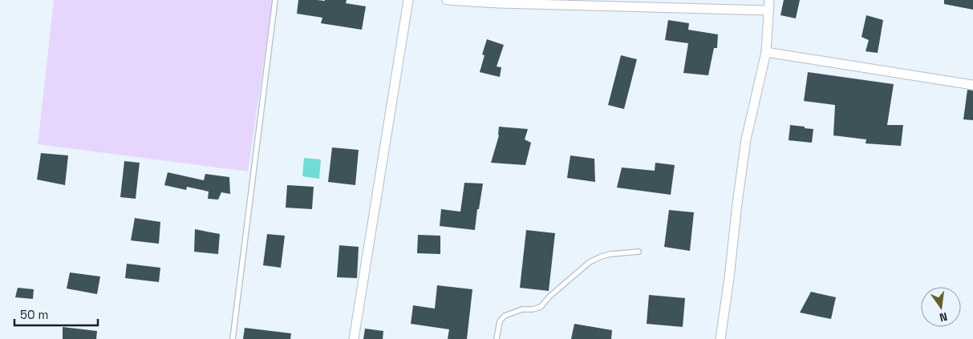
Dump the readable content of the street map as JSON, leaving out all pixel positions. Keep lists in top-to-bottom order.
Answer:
{
  "scale_bar": "50 m",
  "north": "bottom"
}
